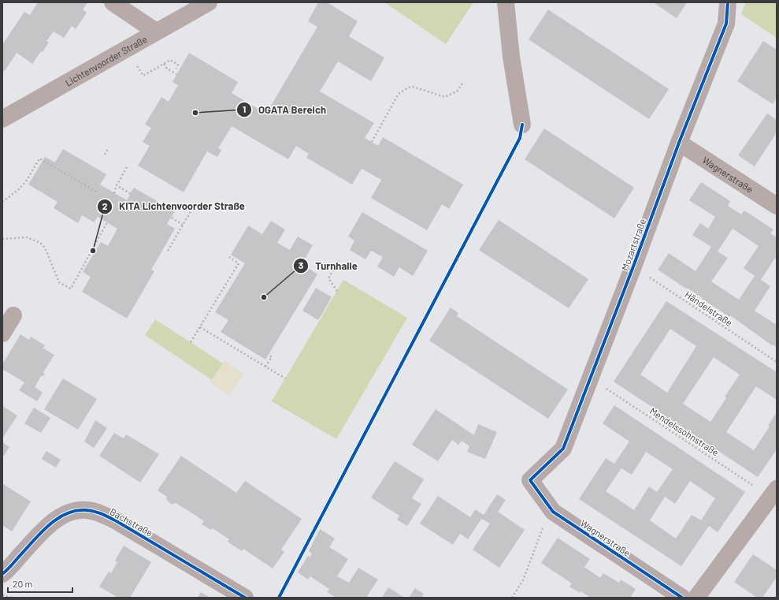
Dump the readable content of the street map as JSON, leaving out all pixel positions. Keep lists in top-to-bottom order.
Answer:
{
  "streets": {
    "street": [
      "Lichtenvoorder Straße",
      "Wagnerstraße",
      "Mozartstraße",
      "Bachstraße"
    ],
    "path": ["Händelstraße", "Mendelssohnstraße"]
  },
  "crossings": [
    ["Wagnerstraße", "Mozartstraße"],
    ["Mozartstraße", "Händelstraße"],
    ["Mozartstraße", "Mendelssohnstraße"]
  ],
  "places": ["OGATA Bereich", "KITA Lichtenvoorder Straße", "Turnhalle"],
  "scale_bar": "20 m"
}
